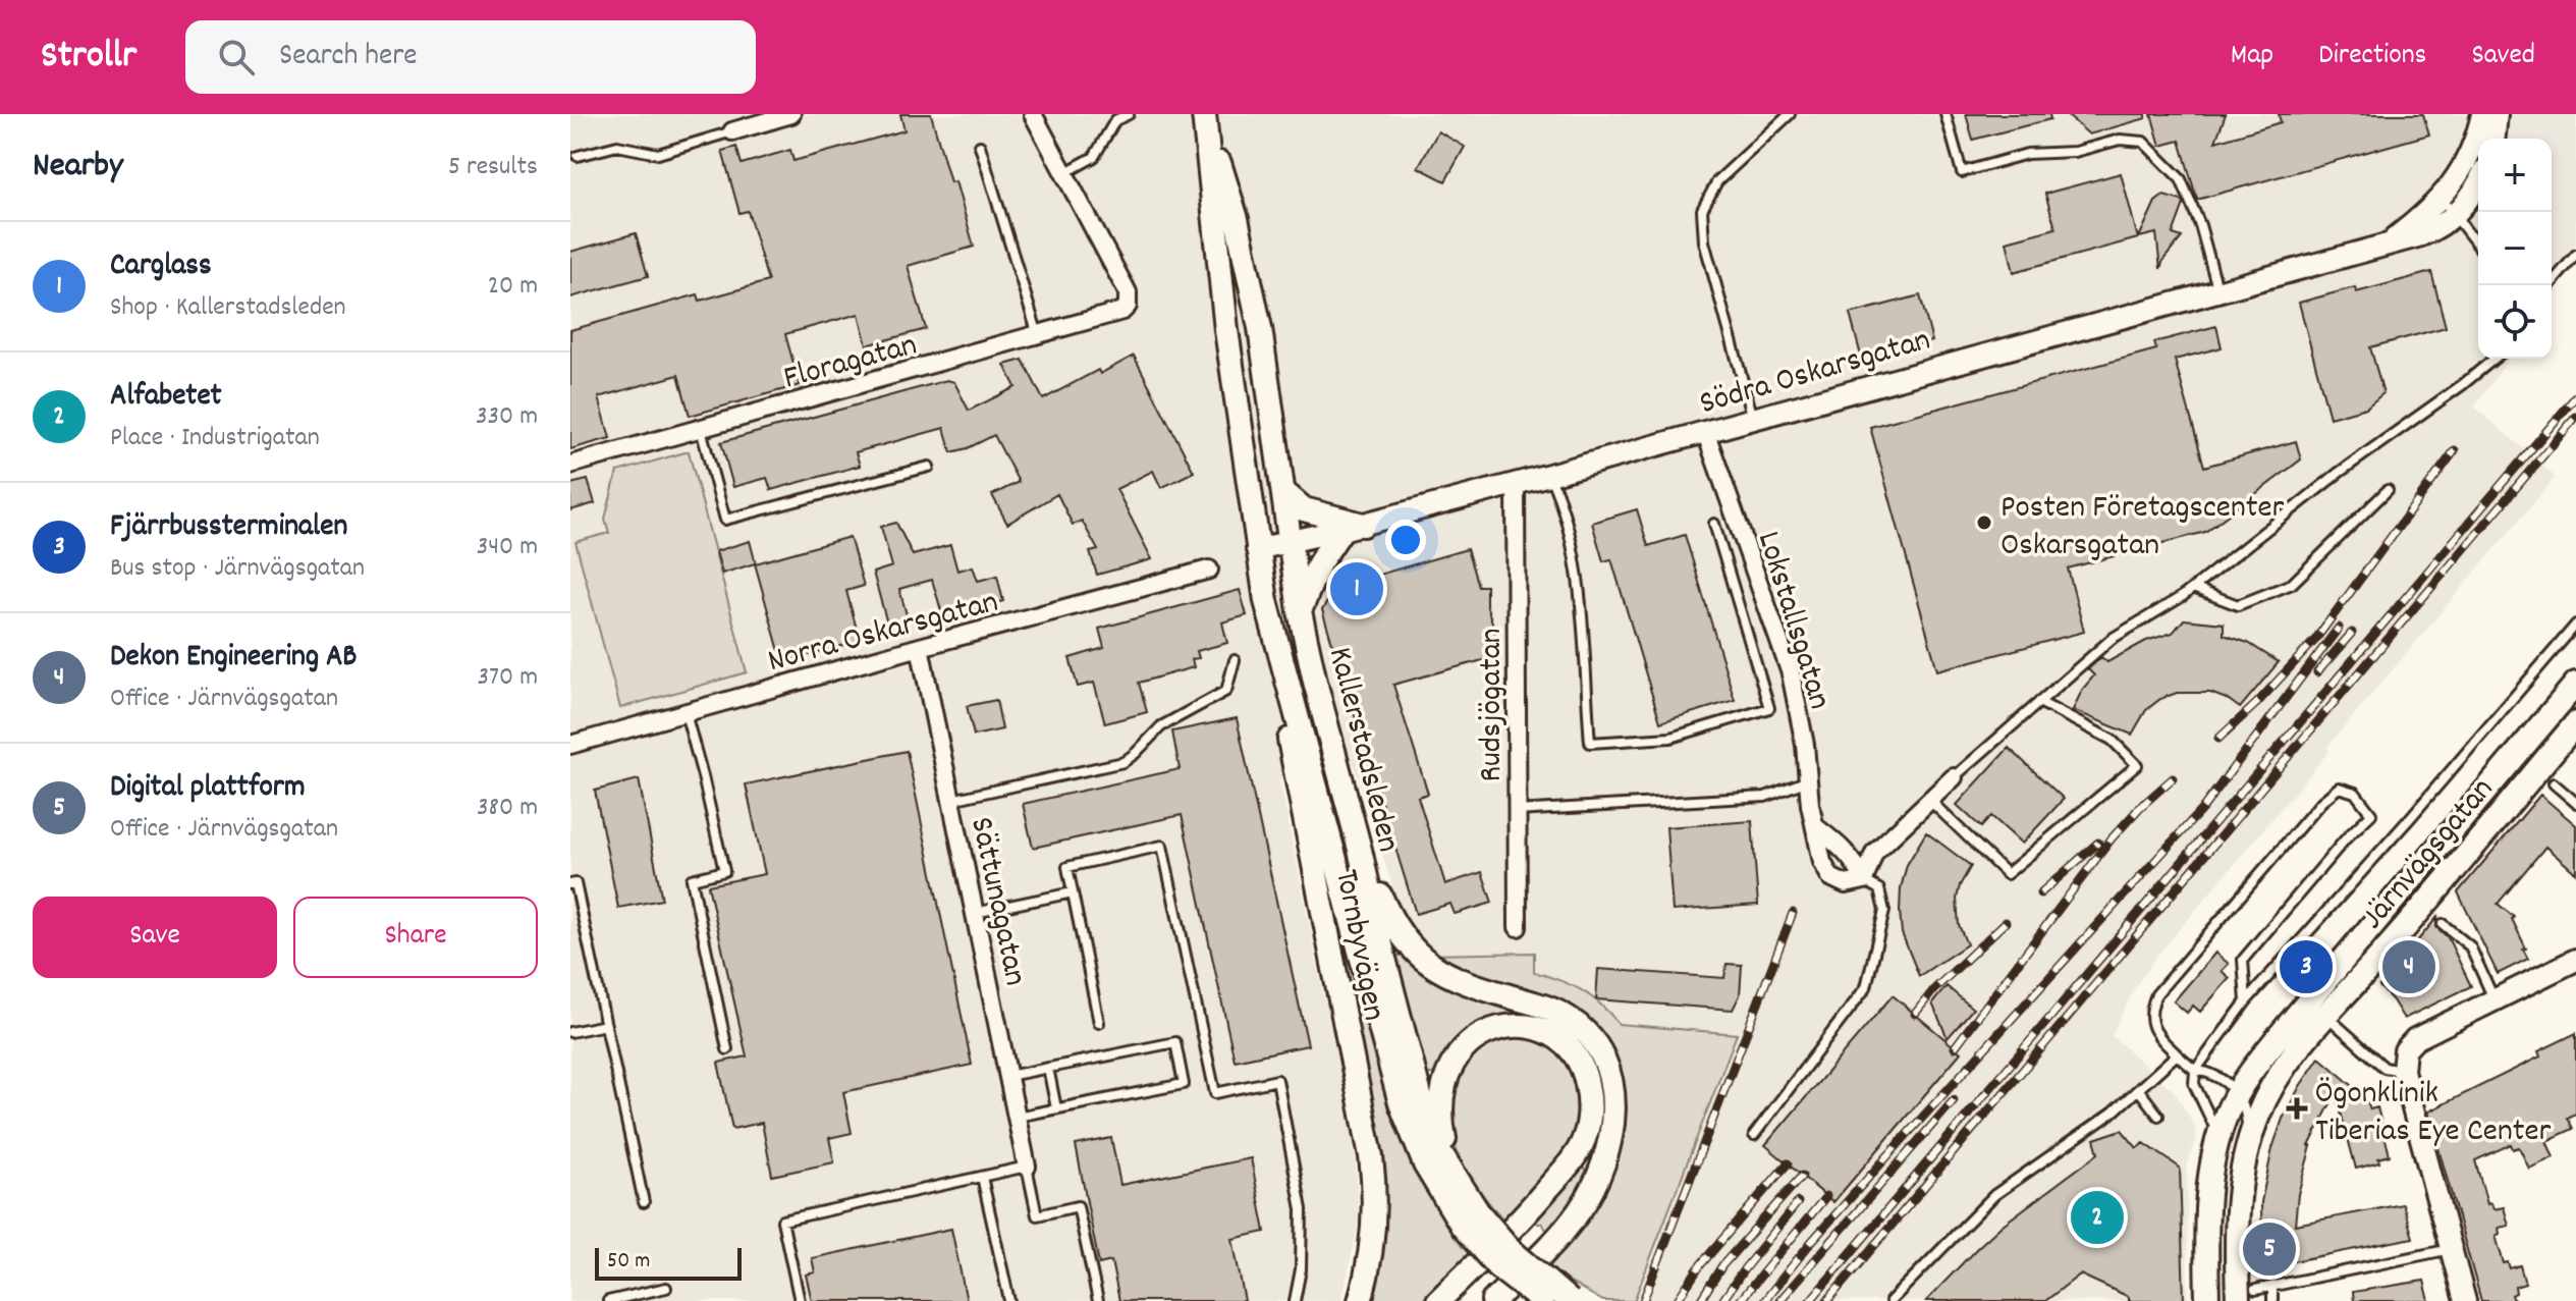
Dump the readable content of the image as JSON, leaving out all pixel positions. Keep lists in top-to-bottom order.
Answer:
{
  "streets": {
    "main road": ["Kallerstadsleden", "Järnvägsgatan", "Tornbyvägen"],
    "street": [
      "Floragatan",
      "Södra Oskarsgatan",
      "Lokstallsgatan",
      "Norra Oskarsgatan",
      "Rudsjögatan",
      "Sättunagatan"
    ]
  },
  "crossings": [
    ["Södra Oskarsgatan", "Lokstallsgatan"],
    ["Södra Oskarsgatan", "Rudsjögatan"],
    ["Södra Oskarsgatan", "Kallerstadsleden"],
    ["Norra Oskarsgatan", "Sättunagatan"],
    ["Kallerstadsleden", "Tornbyvägen"]
  ],
  "places": {
    "other": ["Posten Företagscenter Oskarsgatan"],
    "health": ["Ögonklinik Tiberias Eye Center"]
  },
  "scale_bar": "50 m",
  "page": {
    "header": "Strollr",
    "search": "Search here",
    "nav": ["Map", "Directions", "Saved"],
    "heading": ["Nearby", "5 results"],
    "map_buttons": ["+", "−"],
    "list": [
      {
        "mark": "1",
        "name": "Carglass",
        "note": "Shop · Kallerstadsleden",
        "value": "20 m"
      },
      {
        "mark": "2",
        "name": "Alfabetet",
        "note": "Place · Industrigatan",
        "value": "330 m"
      },
      {
        "mark": "3",
        "name": "Fjärrbussterminalen",
        "note": "Bus stop · Järnvägsgatan",
        "value": "340 m"
      },
      {
        "mark": "4",
        "name": "Dekon Engineering AB",
        "note": "Office · Järnvägsgatan",
        "value": "370 m"
      },
      {
        "mark": "5",
        "name": "Digital plattform",
        "note": "Office · Järnvägsgatan",
        "value": "380 m"
      }
    ],
    "pins": [
      "1",
      "3",
      "4",
      "2",
      "5"
    ],
    "buttons": ["Save", "Share"],
    "scale": "50 m"
  }
}
